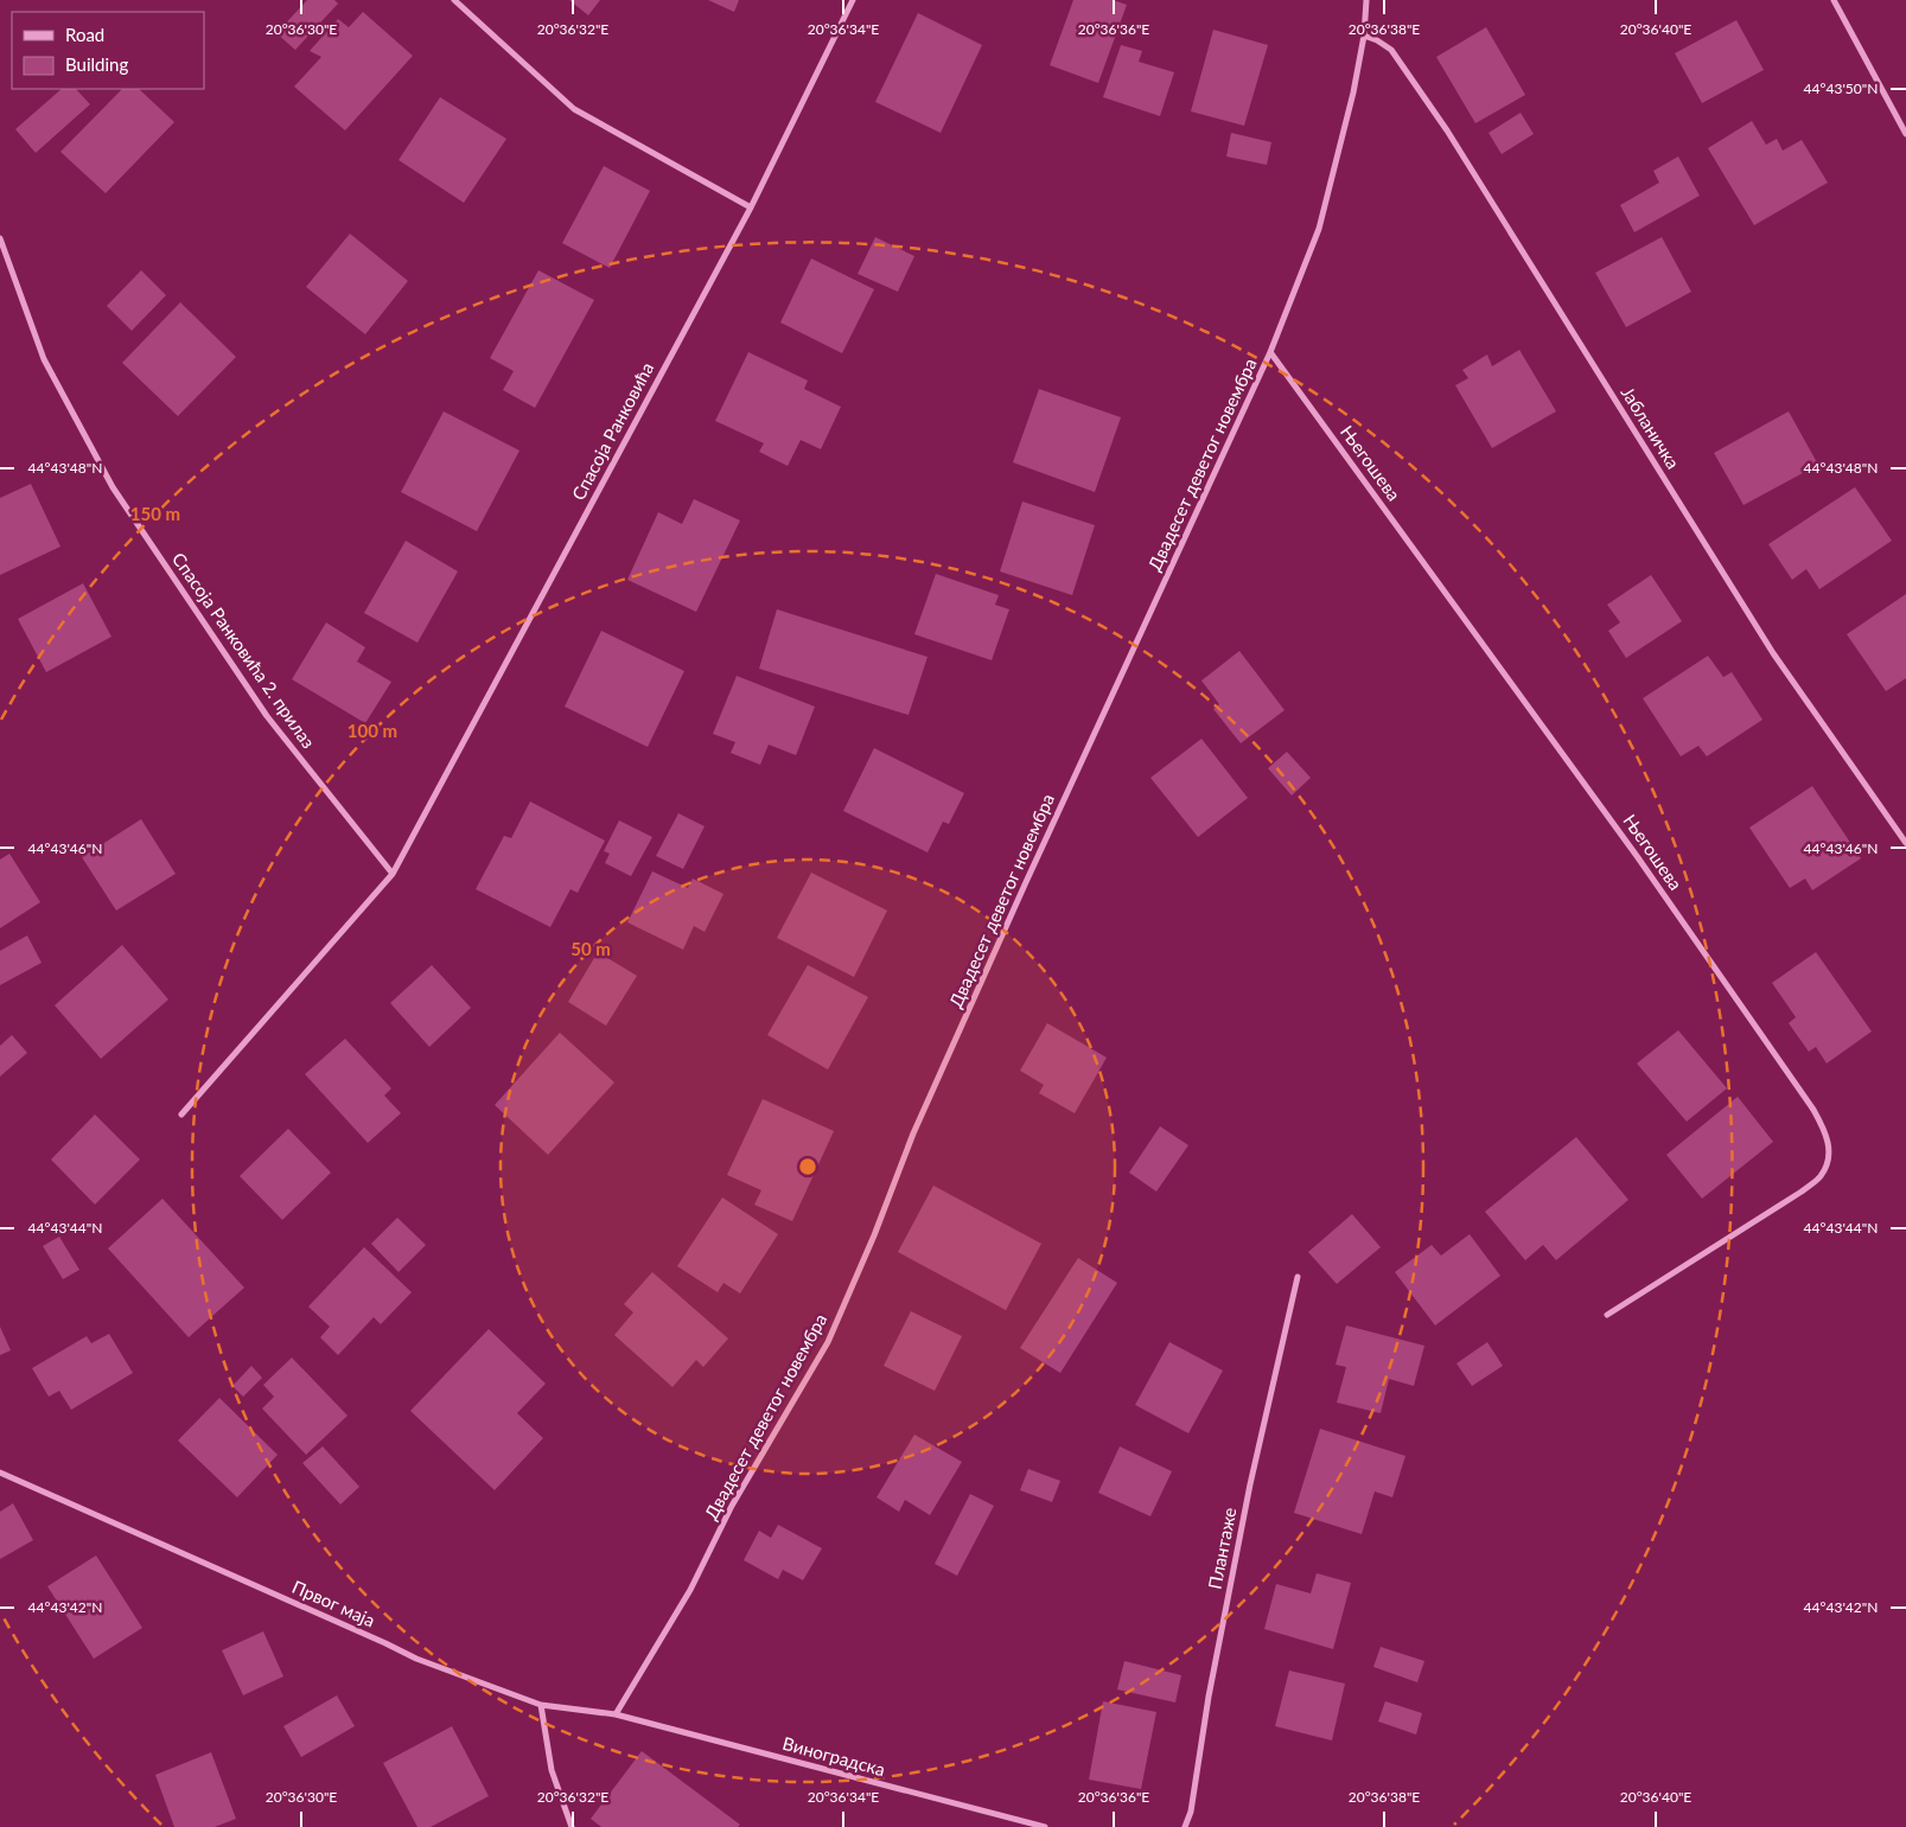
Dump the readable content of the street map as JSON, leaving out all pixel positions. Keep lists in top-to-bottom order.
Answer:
{
  "streets": {
    "street": [
      "Јабланичка",
      "Спасоја Ранковића",
      "Његошева",
      "Двадесет деветог новембра",
      "Спасоја Ранковића 2. прилаз",
      "Плантаже",
      "Првог маја",
      "Виноградска"
    ]
  },
  "crossings": [
    ["Јабланичка", "Двадесет деветог новембра"],
    ["Спасоја Ранковића", "Спасоја Ранковића 2. прилаз"],
    ["Његошева", "Двадесет деветог новембра"],
    ["Двадесет деветог новембра", "Виноградска"]
  ],
  "legend": ["Road", "Building"],
  "coordinates": [
    "20°36'30\"E",
    "20°36'32\"E",
    "20°36'34\"E",
    "20°36'36\"E",
    "20°36'38\"E",
    "20°36'40\"E",
    "44°43'50\"N",
    "44°43'48\"N",
    "44°43'46\"N",
    "44°43'44\"N",
    "44°43'42\"N"
  ],
  "rings": ["150 m", "100 m", "50 m"]
}
